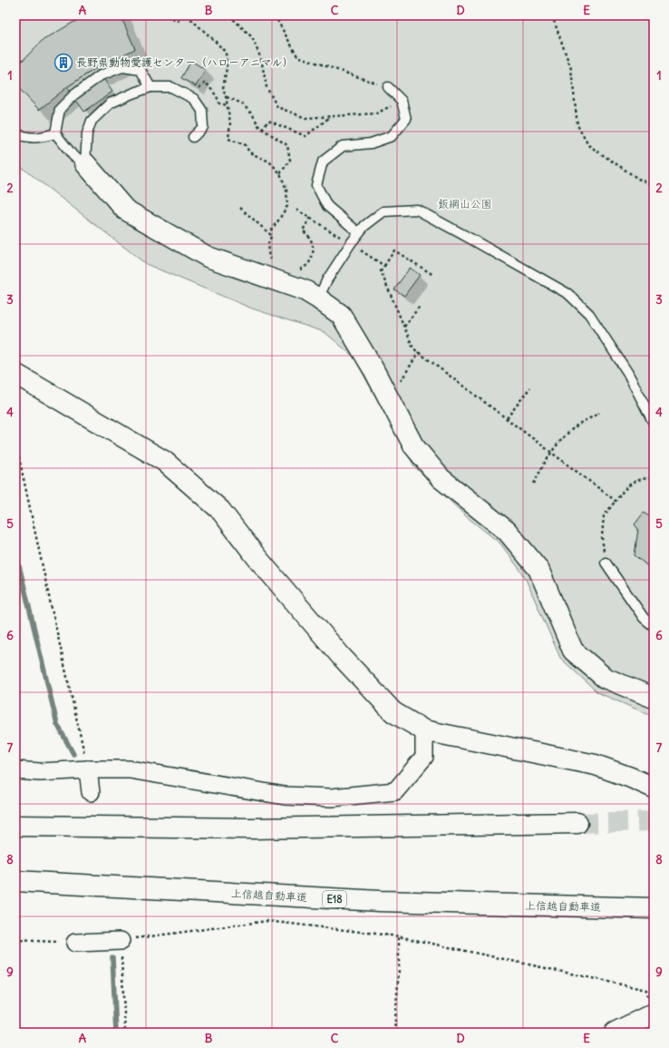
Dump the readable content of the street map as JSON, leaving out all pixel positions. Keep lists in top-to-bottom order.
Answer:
{
  "streets": {
    "main road": ["上信越自動車道", "E18"]
  },
  "parks": ["飯綱山公園"],
  "places": {
    "building": ["長野県動物愛護センター（ハローアニマル）"]
  },
  "grid": {
    "columns": [
      "A",
      "B",
      "C",
      "D",
      "E"
    ],
    "rows": [
      "1",
      "2",
      "3",
      "4",
      "5",
      "6",
      "7",
      "8",
      "9"
    ]
  }
}
